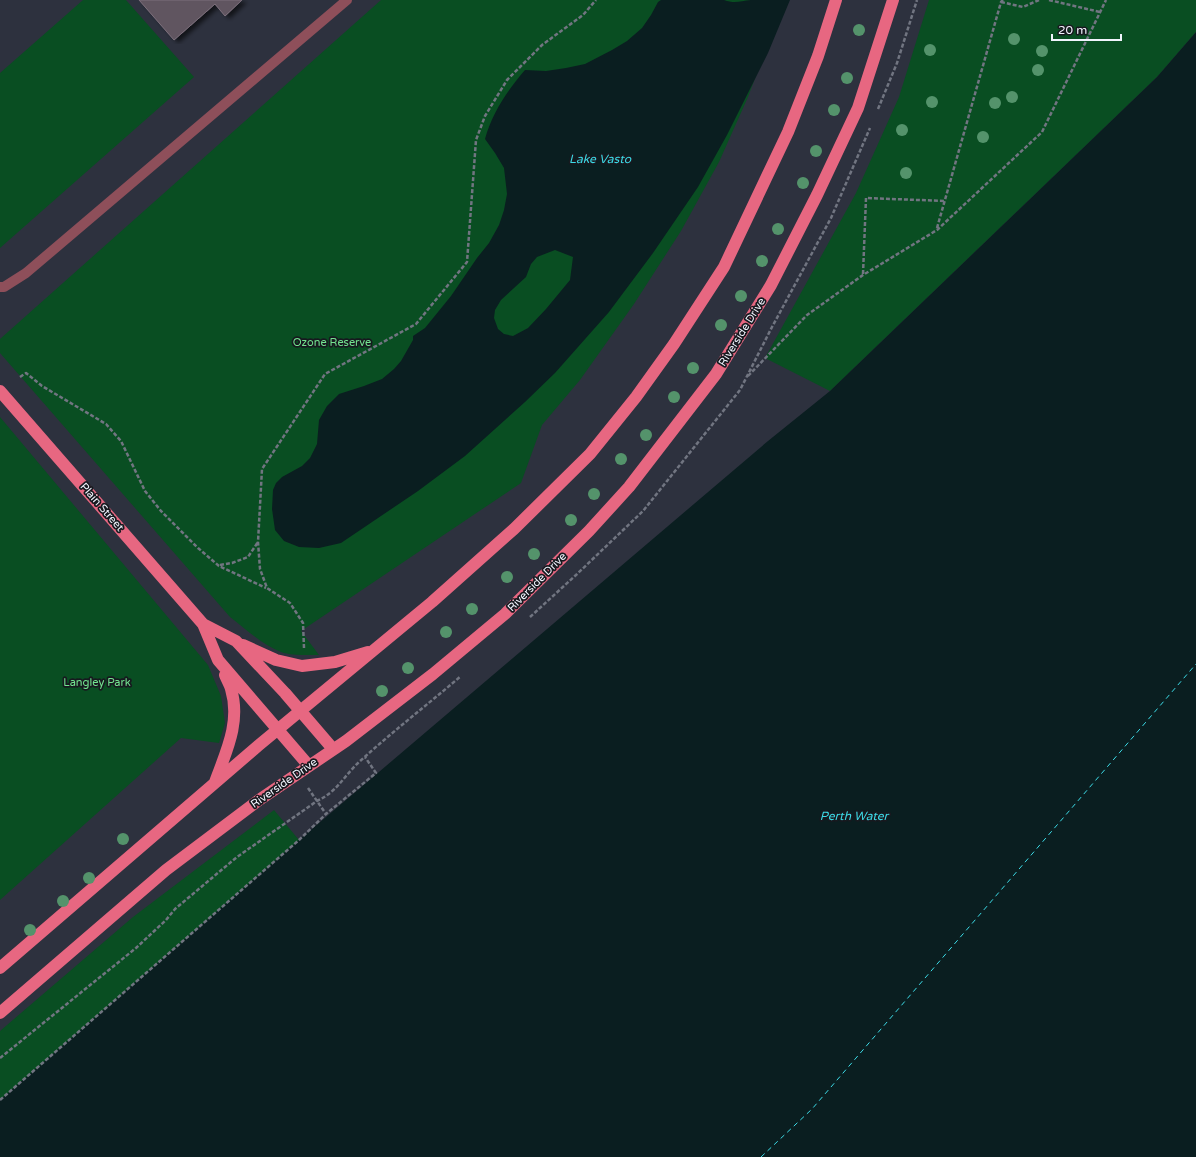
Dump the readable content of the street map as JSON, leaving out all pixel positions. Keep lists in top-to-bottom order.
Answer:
{
  "streets": {
    "main road": ["Riverside Drive", "Plain Street"]
  },
  "crossings": [
    ["Riverside Drive", "Plain Street"]
  ],
  "water": ["Lake Vasto", "Perth Water"],
  "parks": ["Ozone Reserve", "Langley Park"],
  "scale_bar": "20 m"
}
